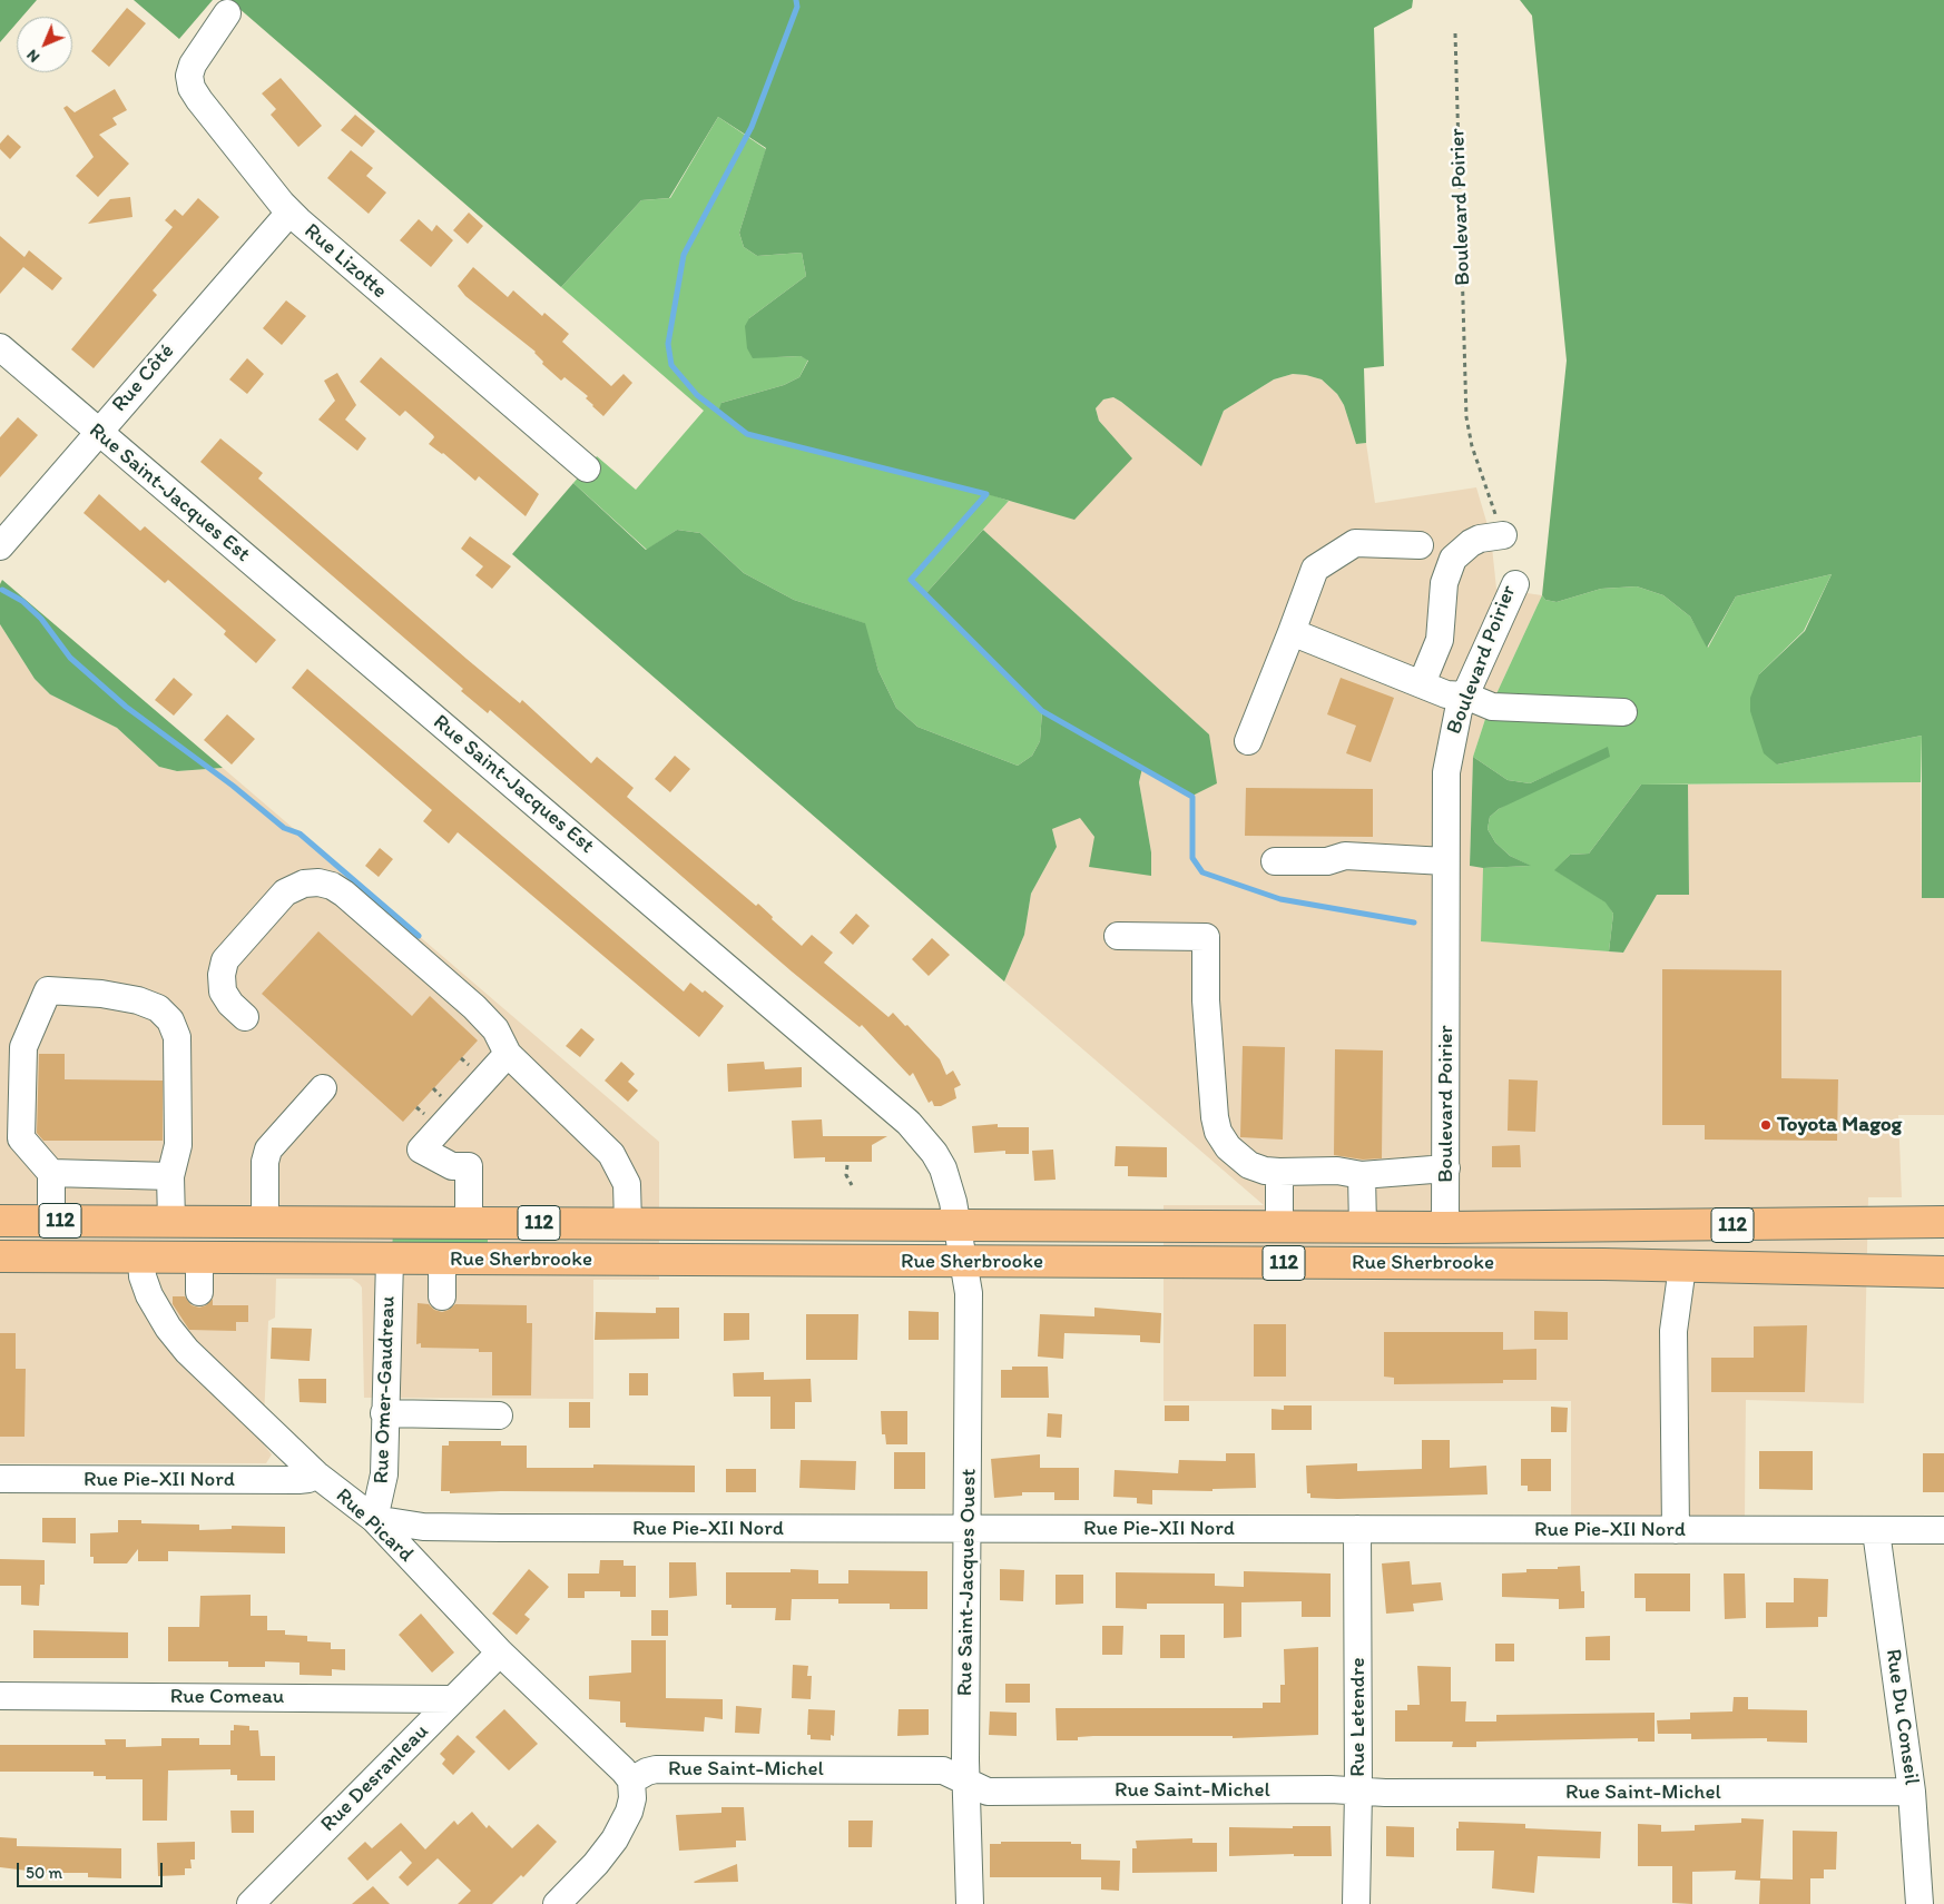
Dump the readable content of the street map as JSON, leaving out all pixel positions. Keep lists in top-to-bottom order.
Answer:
{
  "streets": {
    "main road": ["112", "Rue Sherbrooke"],
    "street": [
      "Boulevard Poirier",
      "Rue Lizotte",
      "Rue Côté",
      "Rue Saint-Jacques Est",
      "Rue Omer-Gaudreau",
      "Rue Pie-XII Nord",
      "Rue Picard",
      "Rue Saint-Jacques Ouest",
      "Rue Comeau",
      "Rue Letendre",
      "Rue Du Conseil",
      "Rue Saint-Michel",
      "Rue Desranleau"
    ]
  },
  "crossings": [
    ["Boulevard Poirier", "Rue Sherbrooke"],
    ["Rue Lizotte", "Rue Côté"],
    ["Rue Côté", "Rue Saint-Jacques Est"],
    ["Rue Saint-Jacques Est", "Rue Sherbrooke"],
    ["Rue Saint-Jacques Est", "Rue Saint-Jacques Ouest"],
    ["Rue Sherbrooke", "Rue Omer-Gaudreau"],
    ["Rue Sherbrooke", "Rue Picard"],
    ["Rue Sherbrooke", "Rue Saint-Jacques Ouest"],
    ["Rue Omer-Gaudreau", "Rue Pie-XII Nord"],
    ["Rue Omer-Gaudreau", "Rue Picard"],
    ["Rue Pie-XII Nord", "Rue Picard"],
    ["Rue Pie-XII Nord", "Rue Saint-Jacques Ouest"],
    ["Rue Pie-XII Nord", "Rue Letendre"],
    ["Rue Pie-XII Nord", "Rue Du Conseil"],
    ["Rue Picard", "Rue Saint-Michel"],
    ["Rue Picard", "Rue Desranleau"],
    ["Rue Saint-Jacques Ouest", "Rue Saint-Michel"],
    ["Rue Comeau", "Rue Desranleau"],
    ["Rue Letendre", "Rue Saint-Michel"],
    ["Rue Du Conseil", "Rue Saint-Michel"]
  ],
  "places": ["Toyota Magog"],
  "scale_bar": "50 m",
  "north": "bottom left"
}
